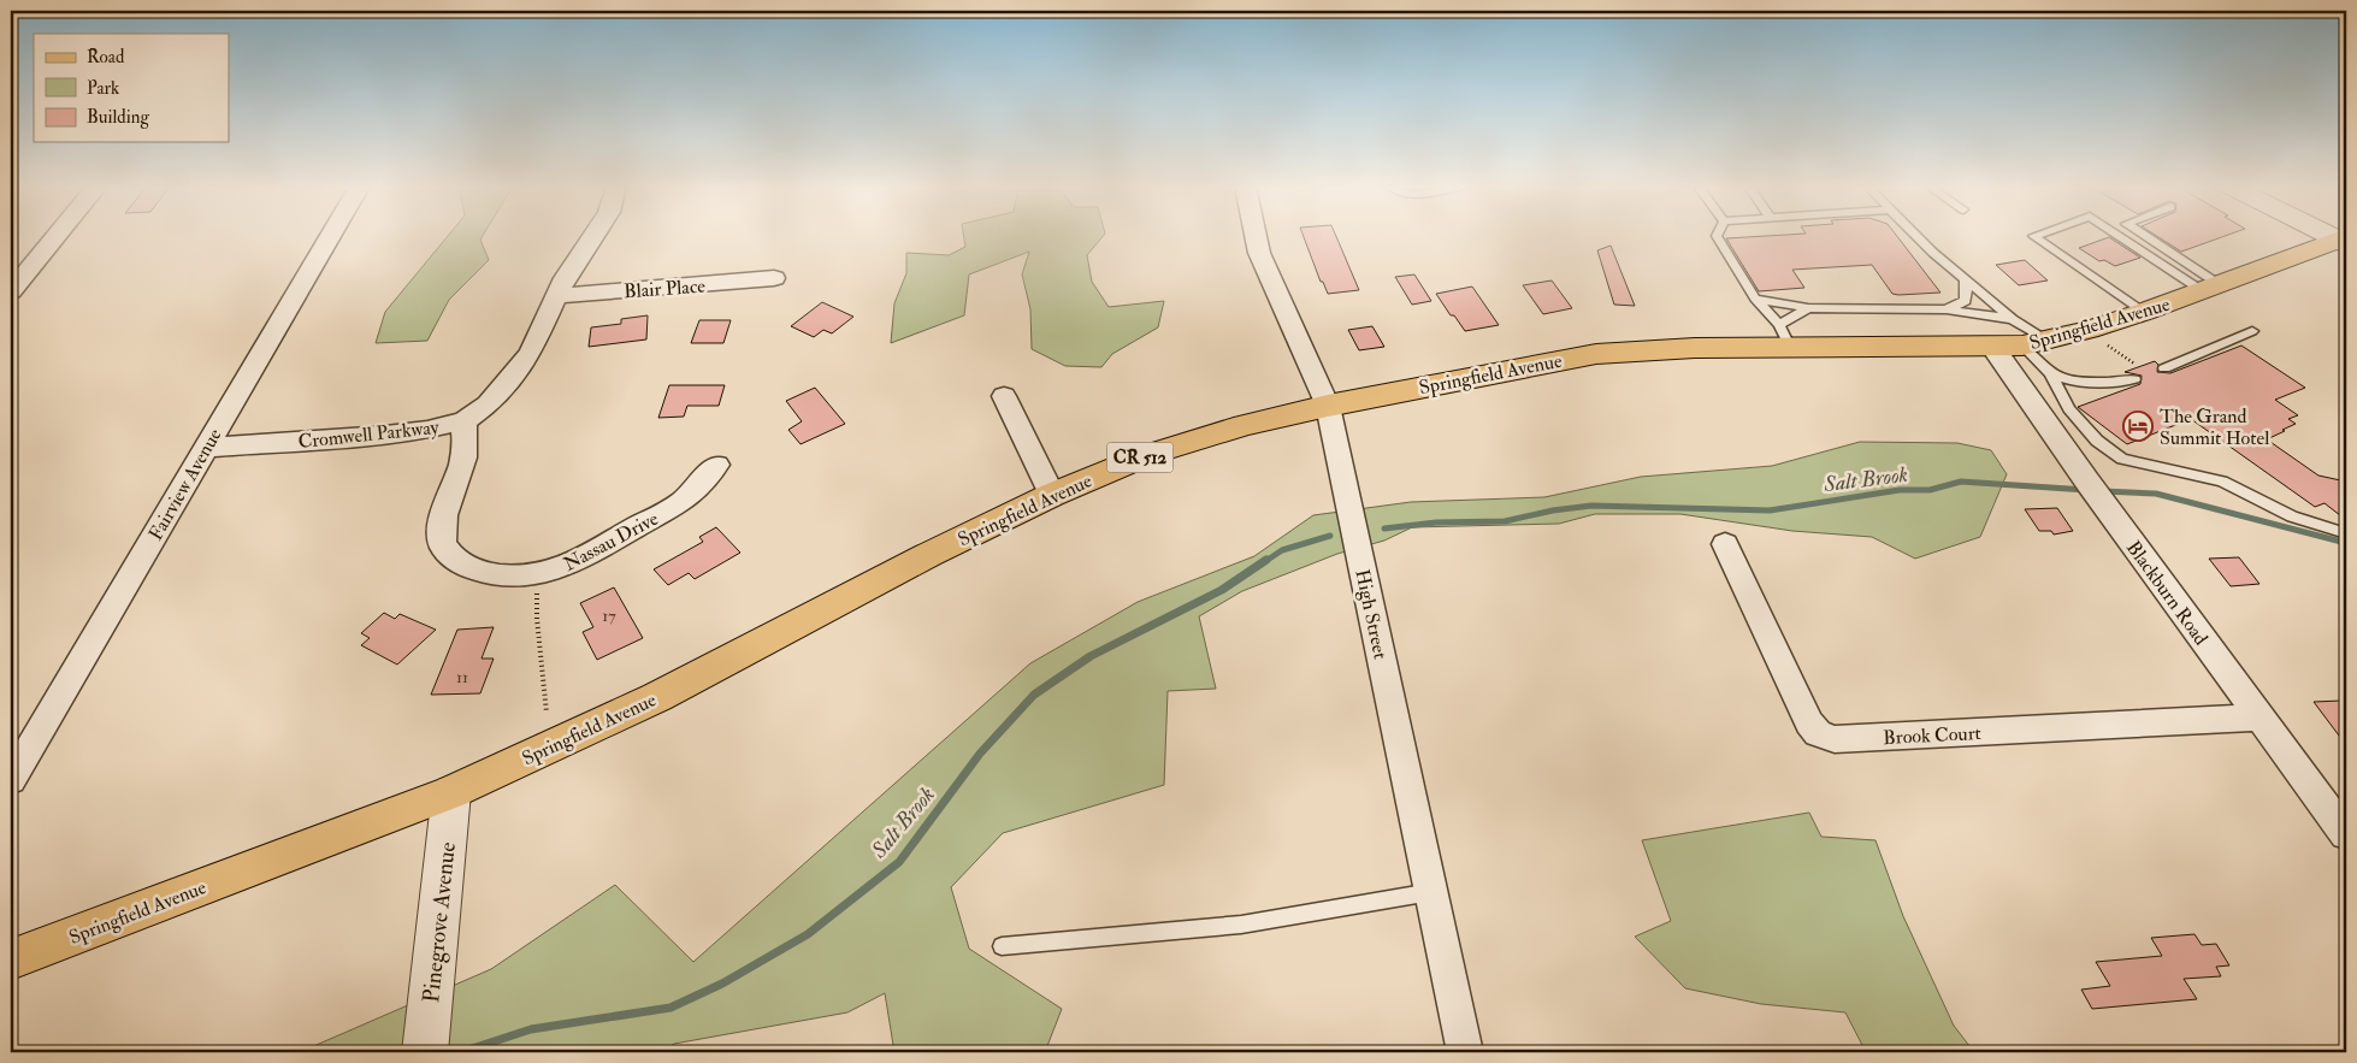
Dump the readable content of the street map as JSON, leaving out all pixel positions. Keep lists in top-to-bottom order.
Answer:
{
  "streets": {
    "main road": ["Springfield Avenue", "CR 512"],
    "street": [
      "Blair Place",
      "Cromwell Parkway",
      "Fairview Avenue",
      "Nassau Drive",
      "Blackburn Road",
      "High Street",
      "Brook Court",
      "Pinegrove Avenue"
    ]
  },
  "crossings": [
    ["Blair Place", "Cromwell Parkway"],
    ["Springfield Avenue", "Blackburn Road"],
    ["Springfield Avenue", "High Street"],
    ["Springfield Avenue", "Pinegrove Avenue"],
    ["Cromwell Parkway", "Fairview Avenue"],
    ["Cromwell Parkway", "Nassau Drive"],
    ["Blackburn Road", "Brook Court"]
  ],
  "water": ["Salt Brook"],
  "places": {
    "hotel": ["The Grand Summit Hotel"]
  },
  "house_numbers": ["17", "11"],
  "legend": ["Road", "Park", "Building"]
}
